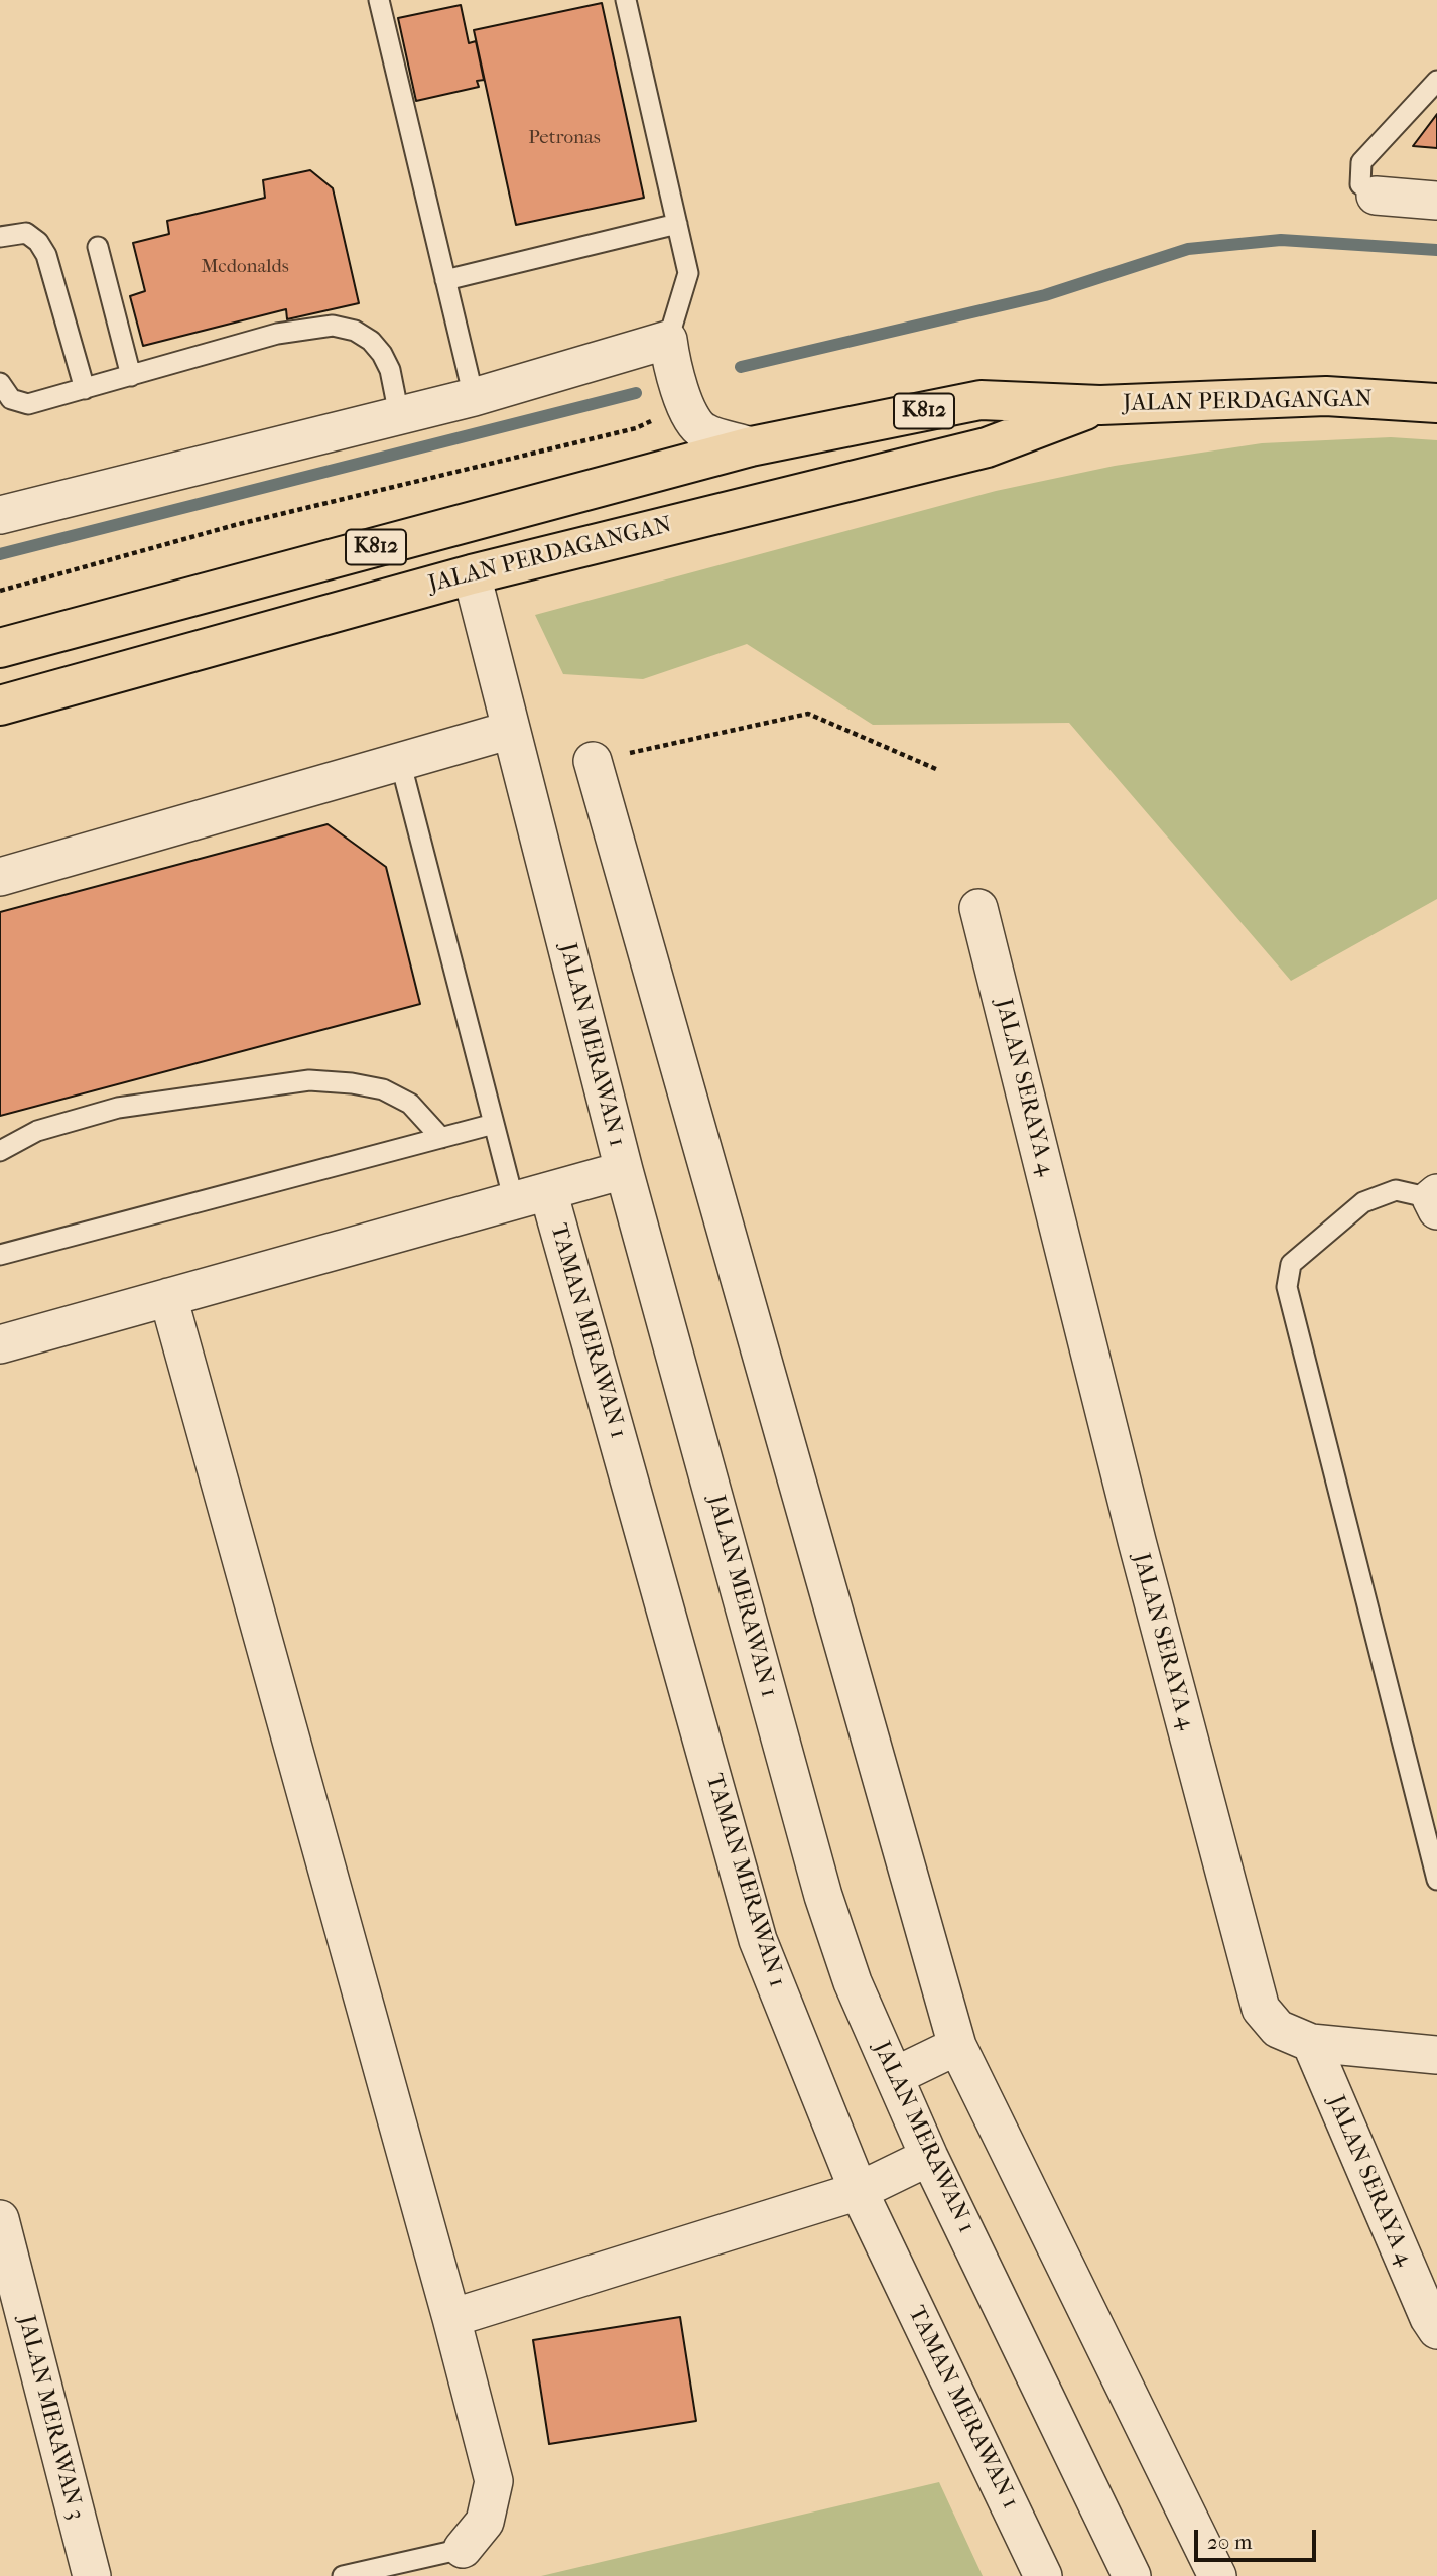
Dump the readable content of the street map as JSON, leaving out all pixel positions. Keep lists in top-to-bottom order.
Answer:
{
  "streets": {
    "main road": ["JALAN PERDAGANGAN", "K812"],
    "street": [
      "JALAN MERAWAN 1",
      "JALAN SERAYA 4",
      "TAMAN MERAWAN 1",
      "JALAN MERAWAN 3"
    ]
  },
  "crossings": [
    ["JALAN PERDAGANGAN", "JALAN MERAWAN 1"]
  ],
  "house_numbers": ["Petronas", "Mcdonalds"],
  "scale_bar": "20 m"
}
